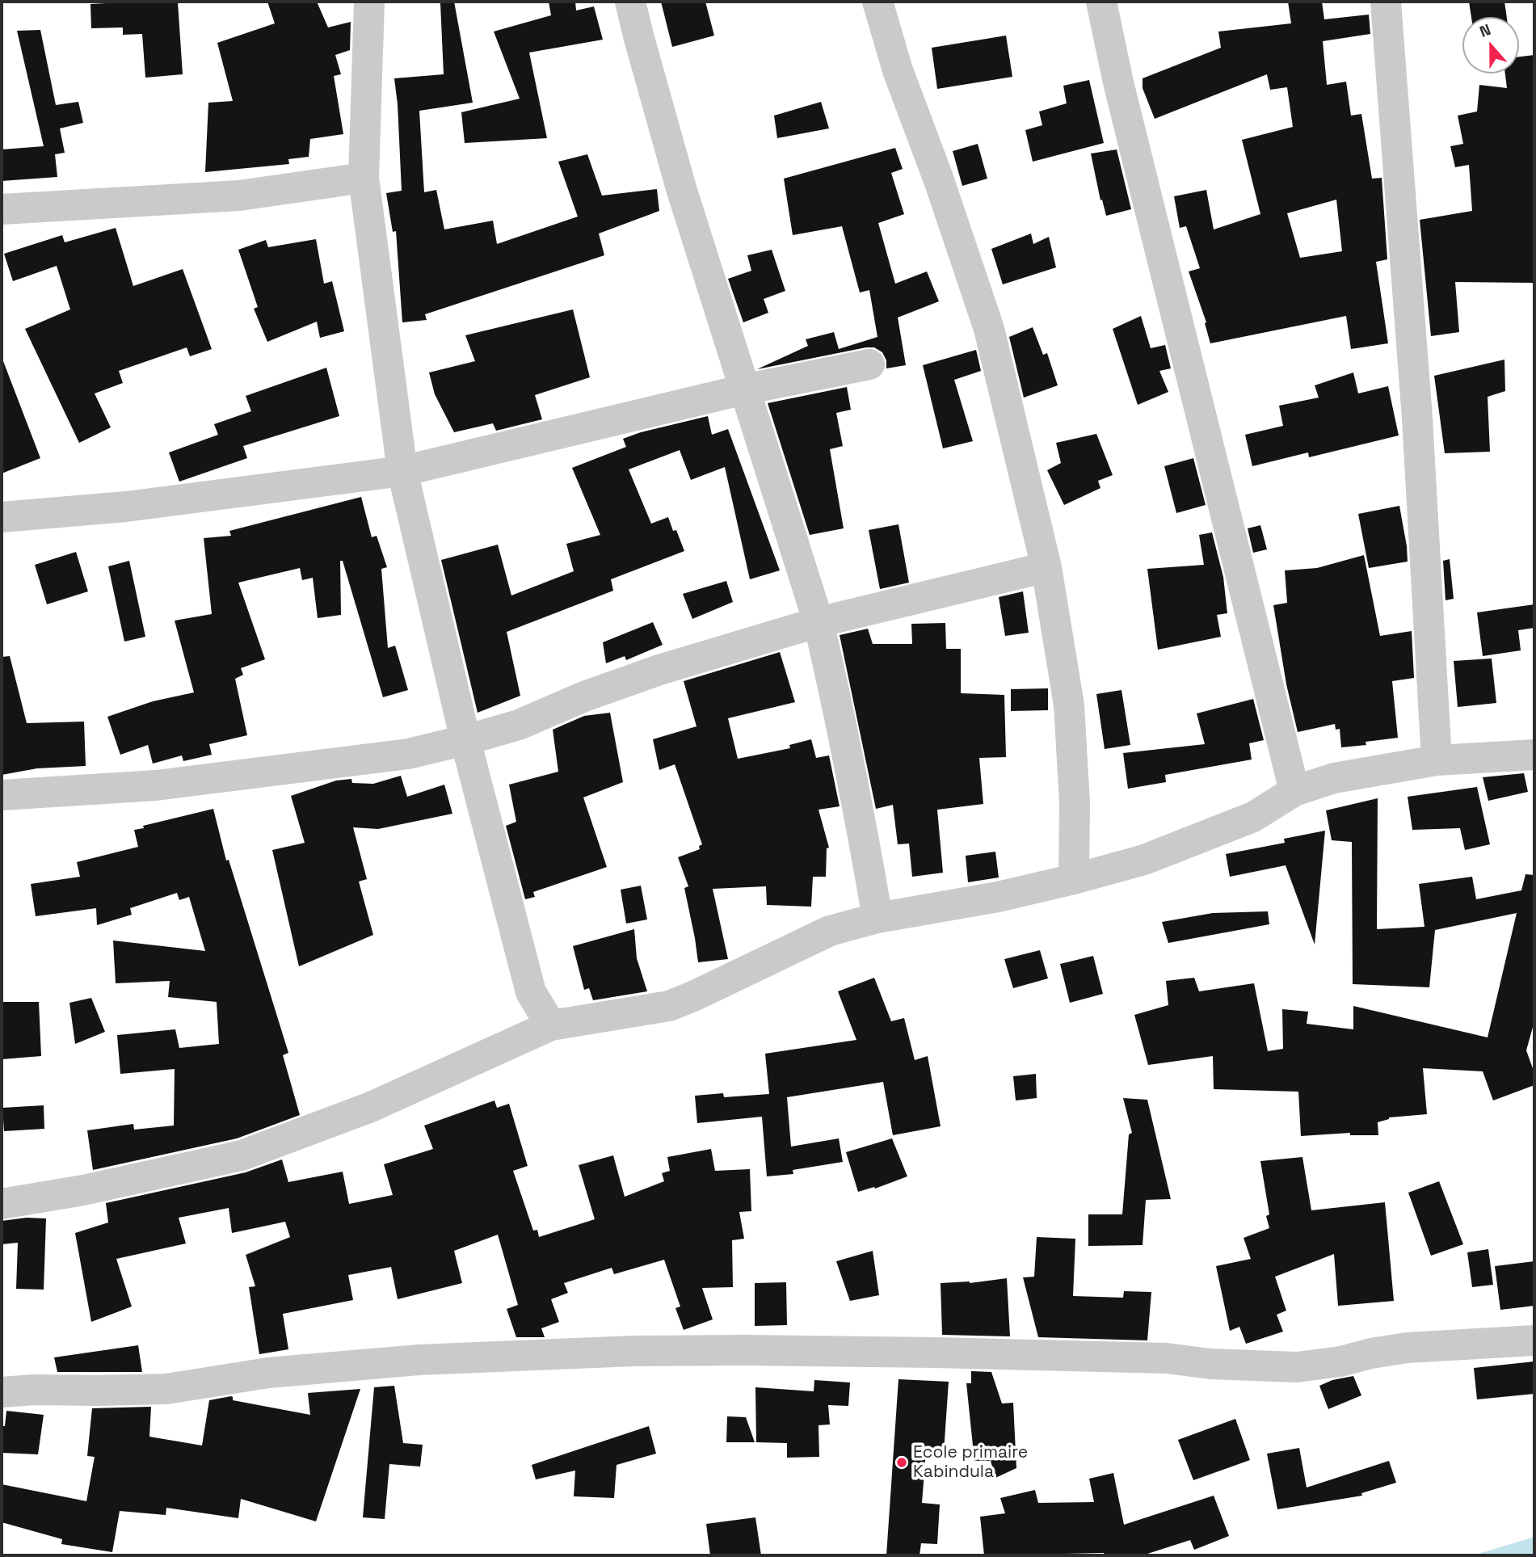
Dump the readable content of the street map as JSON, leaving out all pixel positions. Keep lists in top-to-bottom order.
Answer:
{
  "places": ["Ecole primaire Kabindula"],
  "north": "top"
}
